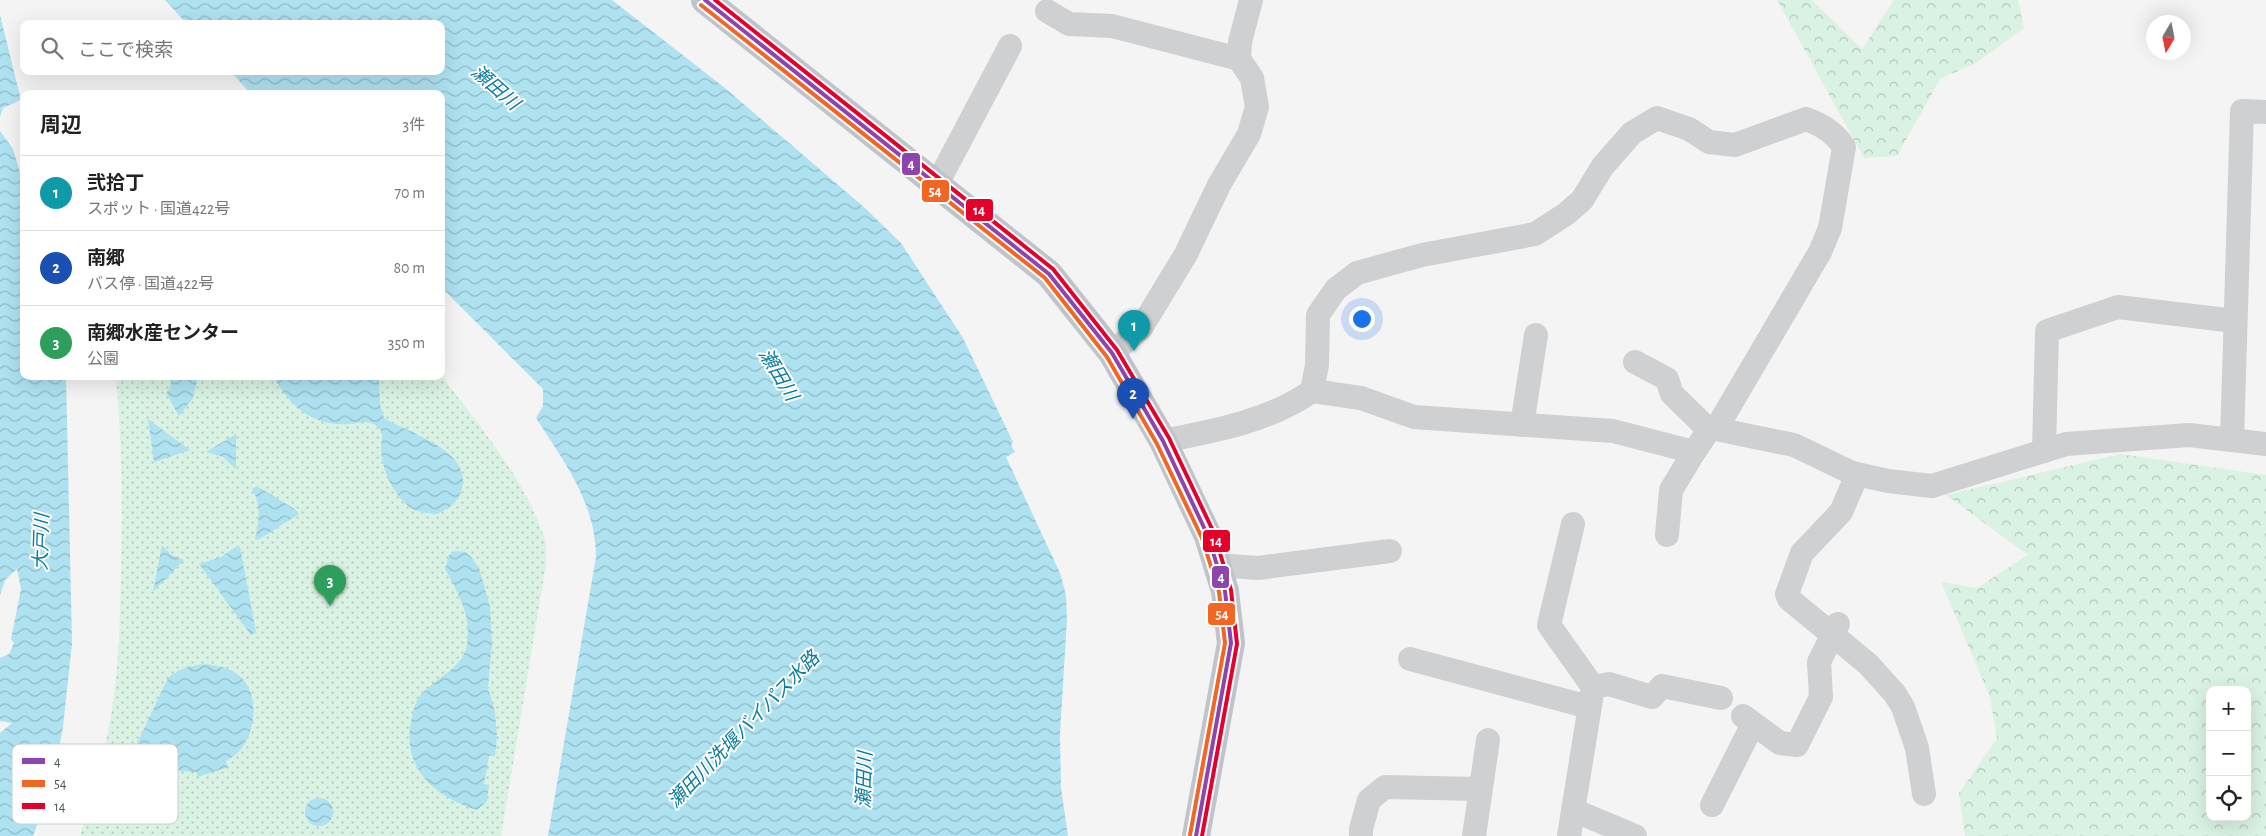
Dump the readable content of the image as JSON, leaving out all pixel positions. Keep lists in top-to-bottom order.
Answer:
{
  "water": ["瀬田川", "大戸川", "瀬田川洗堰バイパス水路"],
  "lines": ["transit line 4", "transit line 14", "transit line 54"],
  "legend": ["4", "54", "14"],
  "north": "bottom",
  "page": {
    "search": "ここで検索",
    "heading": ["周辺", "3件"],
    "list": [
      {
        "mark": "1",
        "name": "弐拾丁",
        "note": "スポット · 国道422号",
        "value": "70 m"
      },
      {
        "mark": "2",
        "name": "南郷",
        "note": "バス停 · 国道422号",
        "value": "80 m"
      },
      {
        "mark": "3",
        "name": "南郷水産センター",
        "note": "公園",
        "value": "350 m"
      }
    ],
    "pins": ["1", "2", "3"],
    "map_buttons": ["+", "−"]
  }
}
